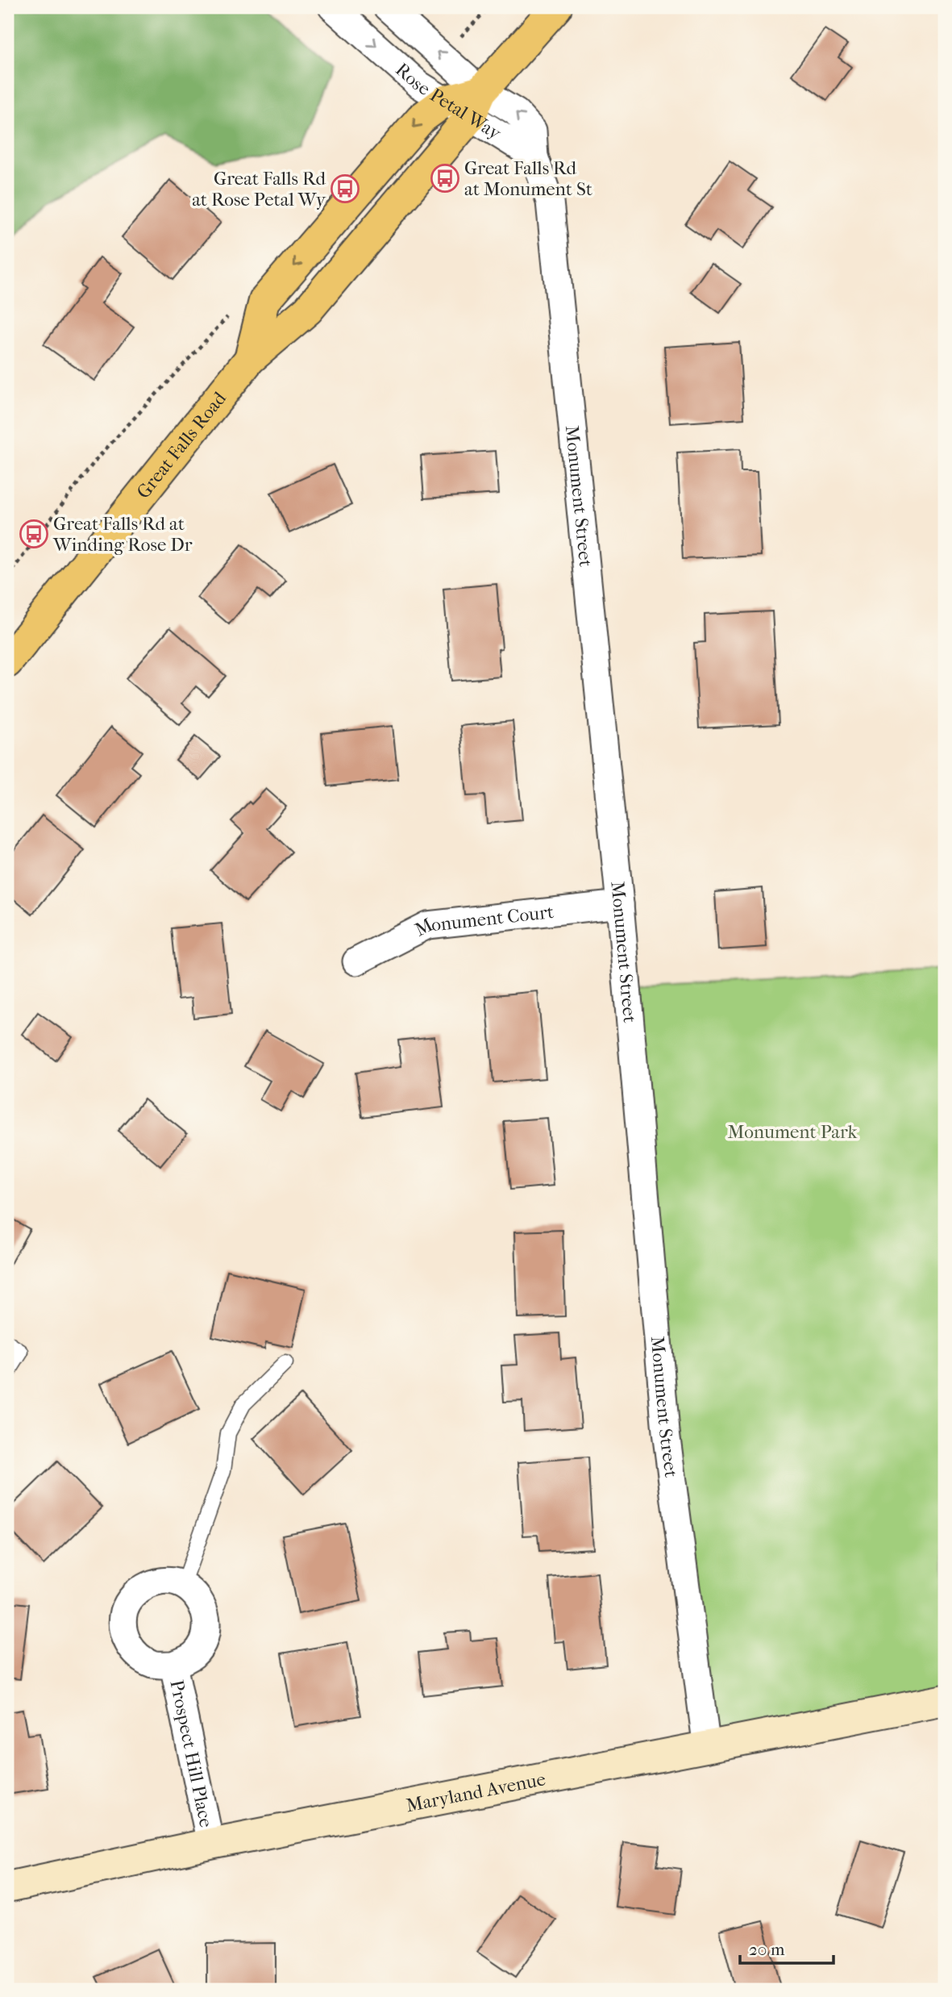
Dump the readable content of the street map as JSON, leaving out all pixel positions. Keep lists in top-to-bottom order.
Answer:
{
  "streets": {
    "main road": ["Great Falls Road", "Maryland Avenue"],
    "street": [
      "Rose Petal Way",
      "Monument Street",
      "Monument Court",
      "Prospect Hill Place"
    ]
  },
  "crossings": [
    ["Rose Petal Way", "Great Falls Road"],
    ["Rose Petal Way", "Monument Street"],
    ["Monument Street", "Monument Court"],
    ["Monument Street", "Maryland Avenue"],
    ["Prospect Hill Place", "Maryland Avenue"]
  ],
  "parks": ["Monument Park"],
  "places": {
    "bus stop": ["Great Falls Rd at Monument St", "Great Falls Rd at Rose Petal Wy", "Great Falls Rd at Winding Rose Dr"]
  },
  "scale_bar": "20 m"
}
